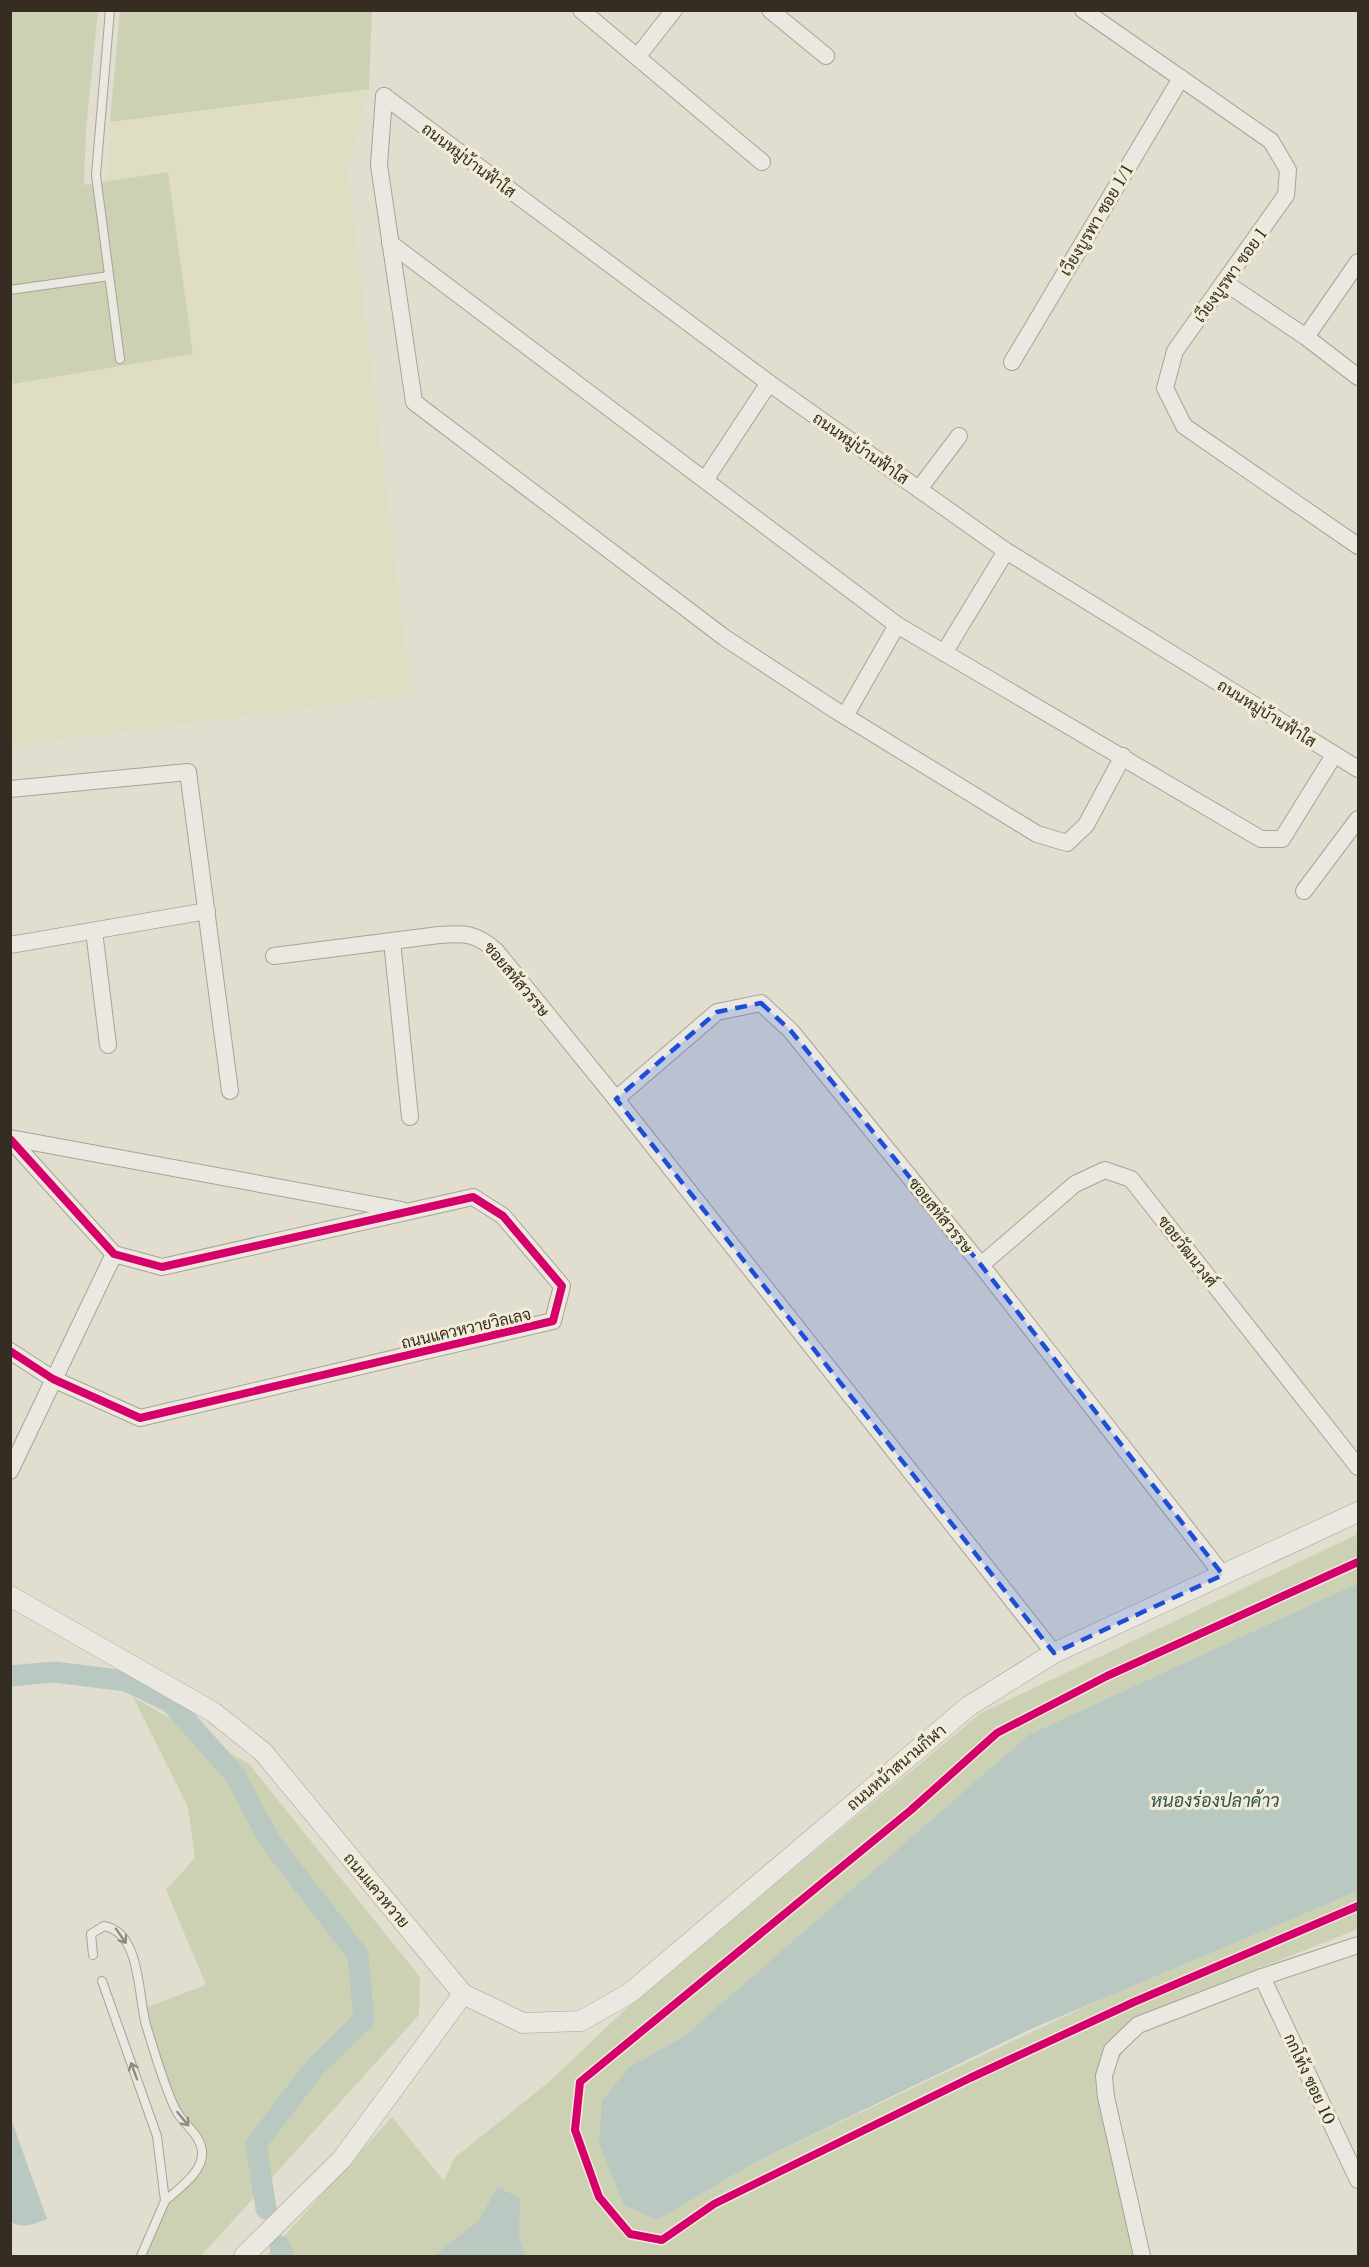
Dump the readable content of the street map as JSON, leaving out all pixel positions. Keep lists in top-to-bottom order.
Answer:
{
  "streets": {
    "street": [
      "ถนนหมู่บ้านฟ้าใส",
      "เวียงบูรพา ซอย 1/1",
      "เวียงบูรพา ซอย 1",
      "ซอยสหัสวรรษ",
      "ซอยวัฒนวงศ์",
      "ถนนแควหวายวิลเลจ",
      "ถนนหน้าสนามกีฬา",
      "ถนนแควหวาย",
      "กกโท้ง ซอย 10"
    ]
  },
  "crossings": [
    ["เวียงบูรพา ซอย 1/1", "เวียงบูรพา ซอย 1"],
    ["ซอยสหัสวรรษ", "ซอยวัฒนวงศ์"],
    ["ซอยสหัสวรรษ", "ถนนหน้าสนามกีฬา"],
    ["ถนนหน้าสนามกีฬา", "ถนนแควหวาย"]
  ],
  "water": ["หนองร่องปลาค้าว"]
}
